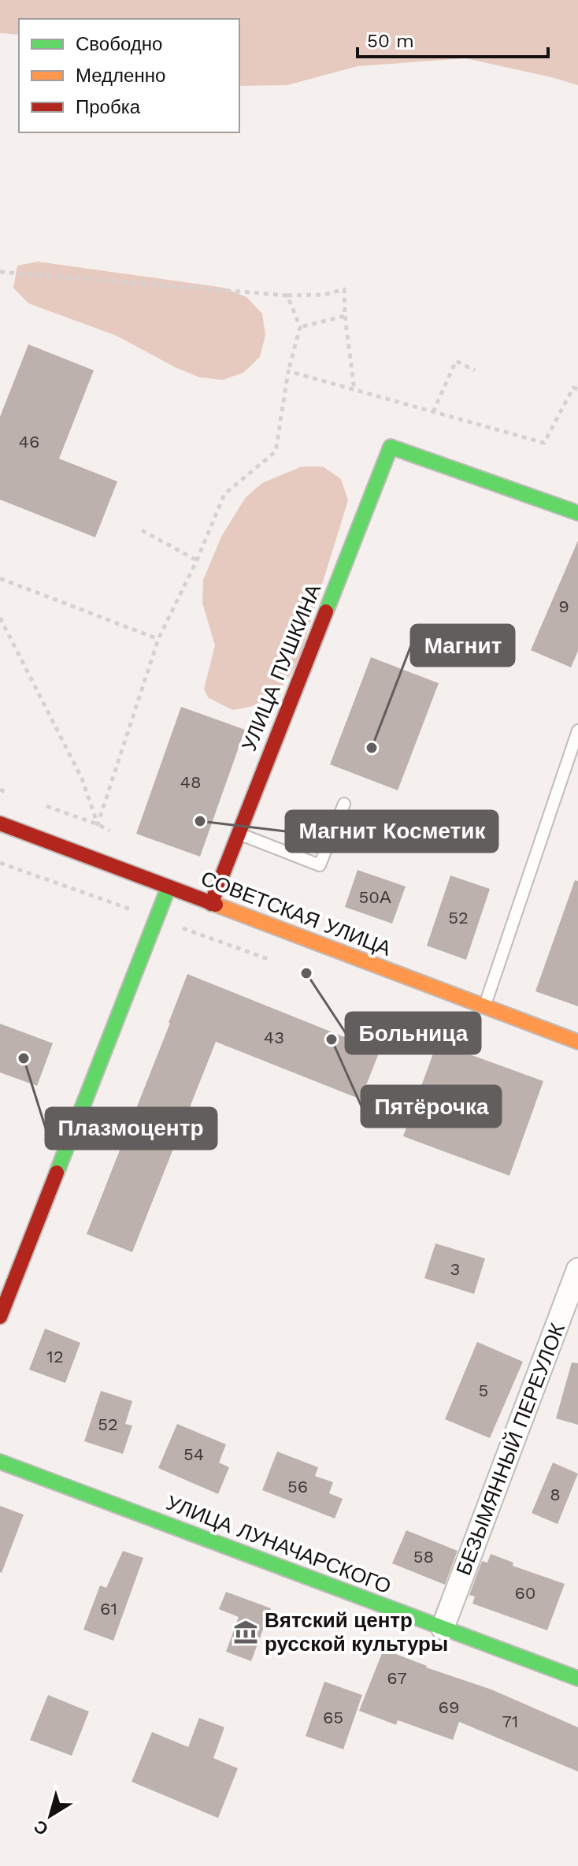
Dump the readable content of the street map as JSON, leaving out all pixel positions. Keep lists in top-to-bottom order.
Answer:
{
  "streets": {
    "street": [
      "УЛИЦА ПУШКИНА",
      "СОВЕТСКАЯ УЛИЦА",
      "БЕЗЫМЯННЫЙ ПЕРЕУЛОК",
      "УЛИЦА ЛУНАЧАРСКОГО"
    ]
  },
  "crossings": [
    ["УЛИЦА ПУШКИНА", "СОВЕТСКАЯ УЛИЦА"],
    ["БЕЗЫМЯННЫЙ ПЕРЕУЛОК", "УЛИЦА ЛУНАЧАРСКОГО"]
  ],
  "places": {
    "other": [
      "Магнит",
      "Магнит Косметик",
      "Больница",
      "Пятёрочка",
      "Плазмоцентр"
    ],
    "museum": ["Вятский центр русской культуры"]
  },
  "house_numbers": [
    "46",
    "9",
    "48",
    "50А",
    "52",
    "43",
    "3",
    "12",
    "5",
    "52",
    "54",
    "56",
    "8",
    "58",
    "60",
    "61",
    "67",
    "69",
    "65",
    "71"
  ],
  "legend": ["Свободно", "Медленно", "Пробка"],
  "scale_bar": "50 m",
  "north": "bottom left"
}
